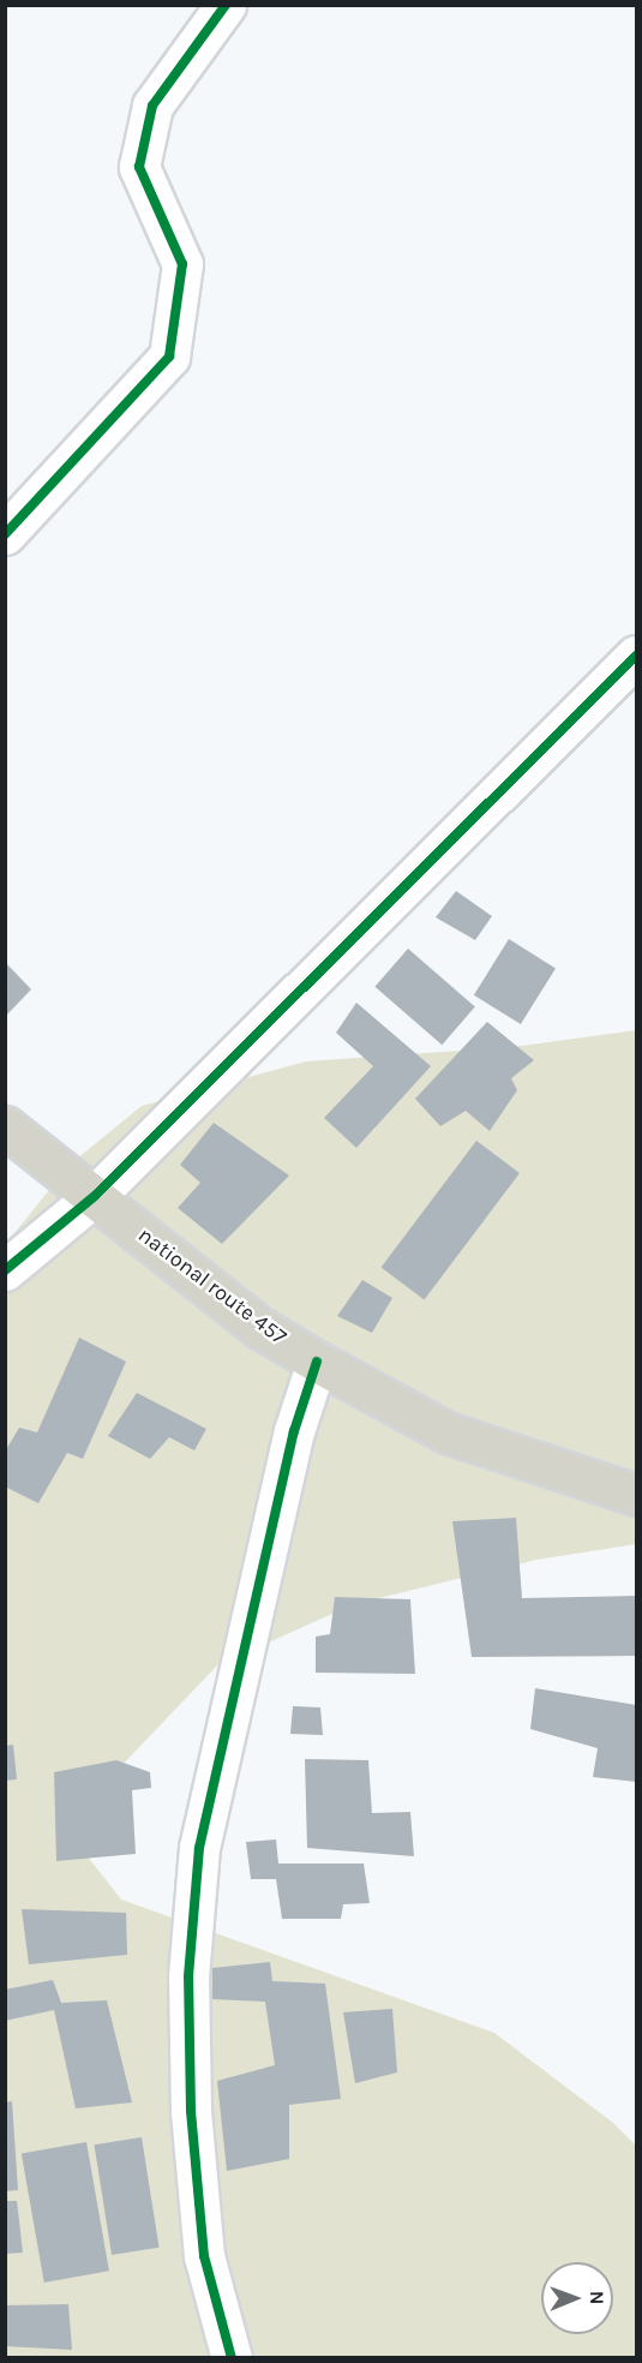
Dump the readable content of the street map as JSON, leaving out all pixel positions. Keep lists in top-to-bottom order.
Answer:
{
  "streets": {
    "highway": ["national route 457"]
  },
  "north": "right"
}
